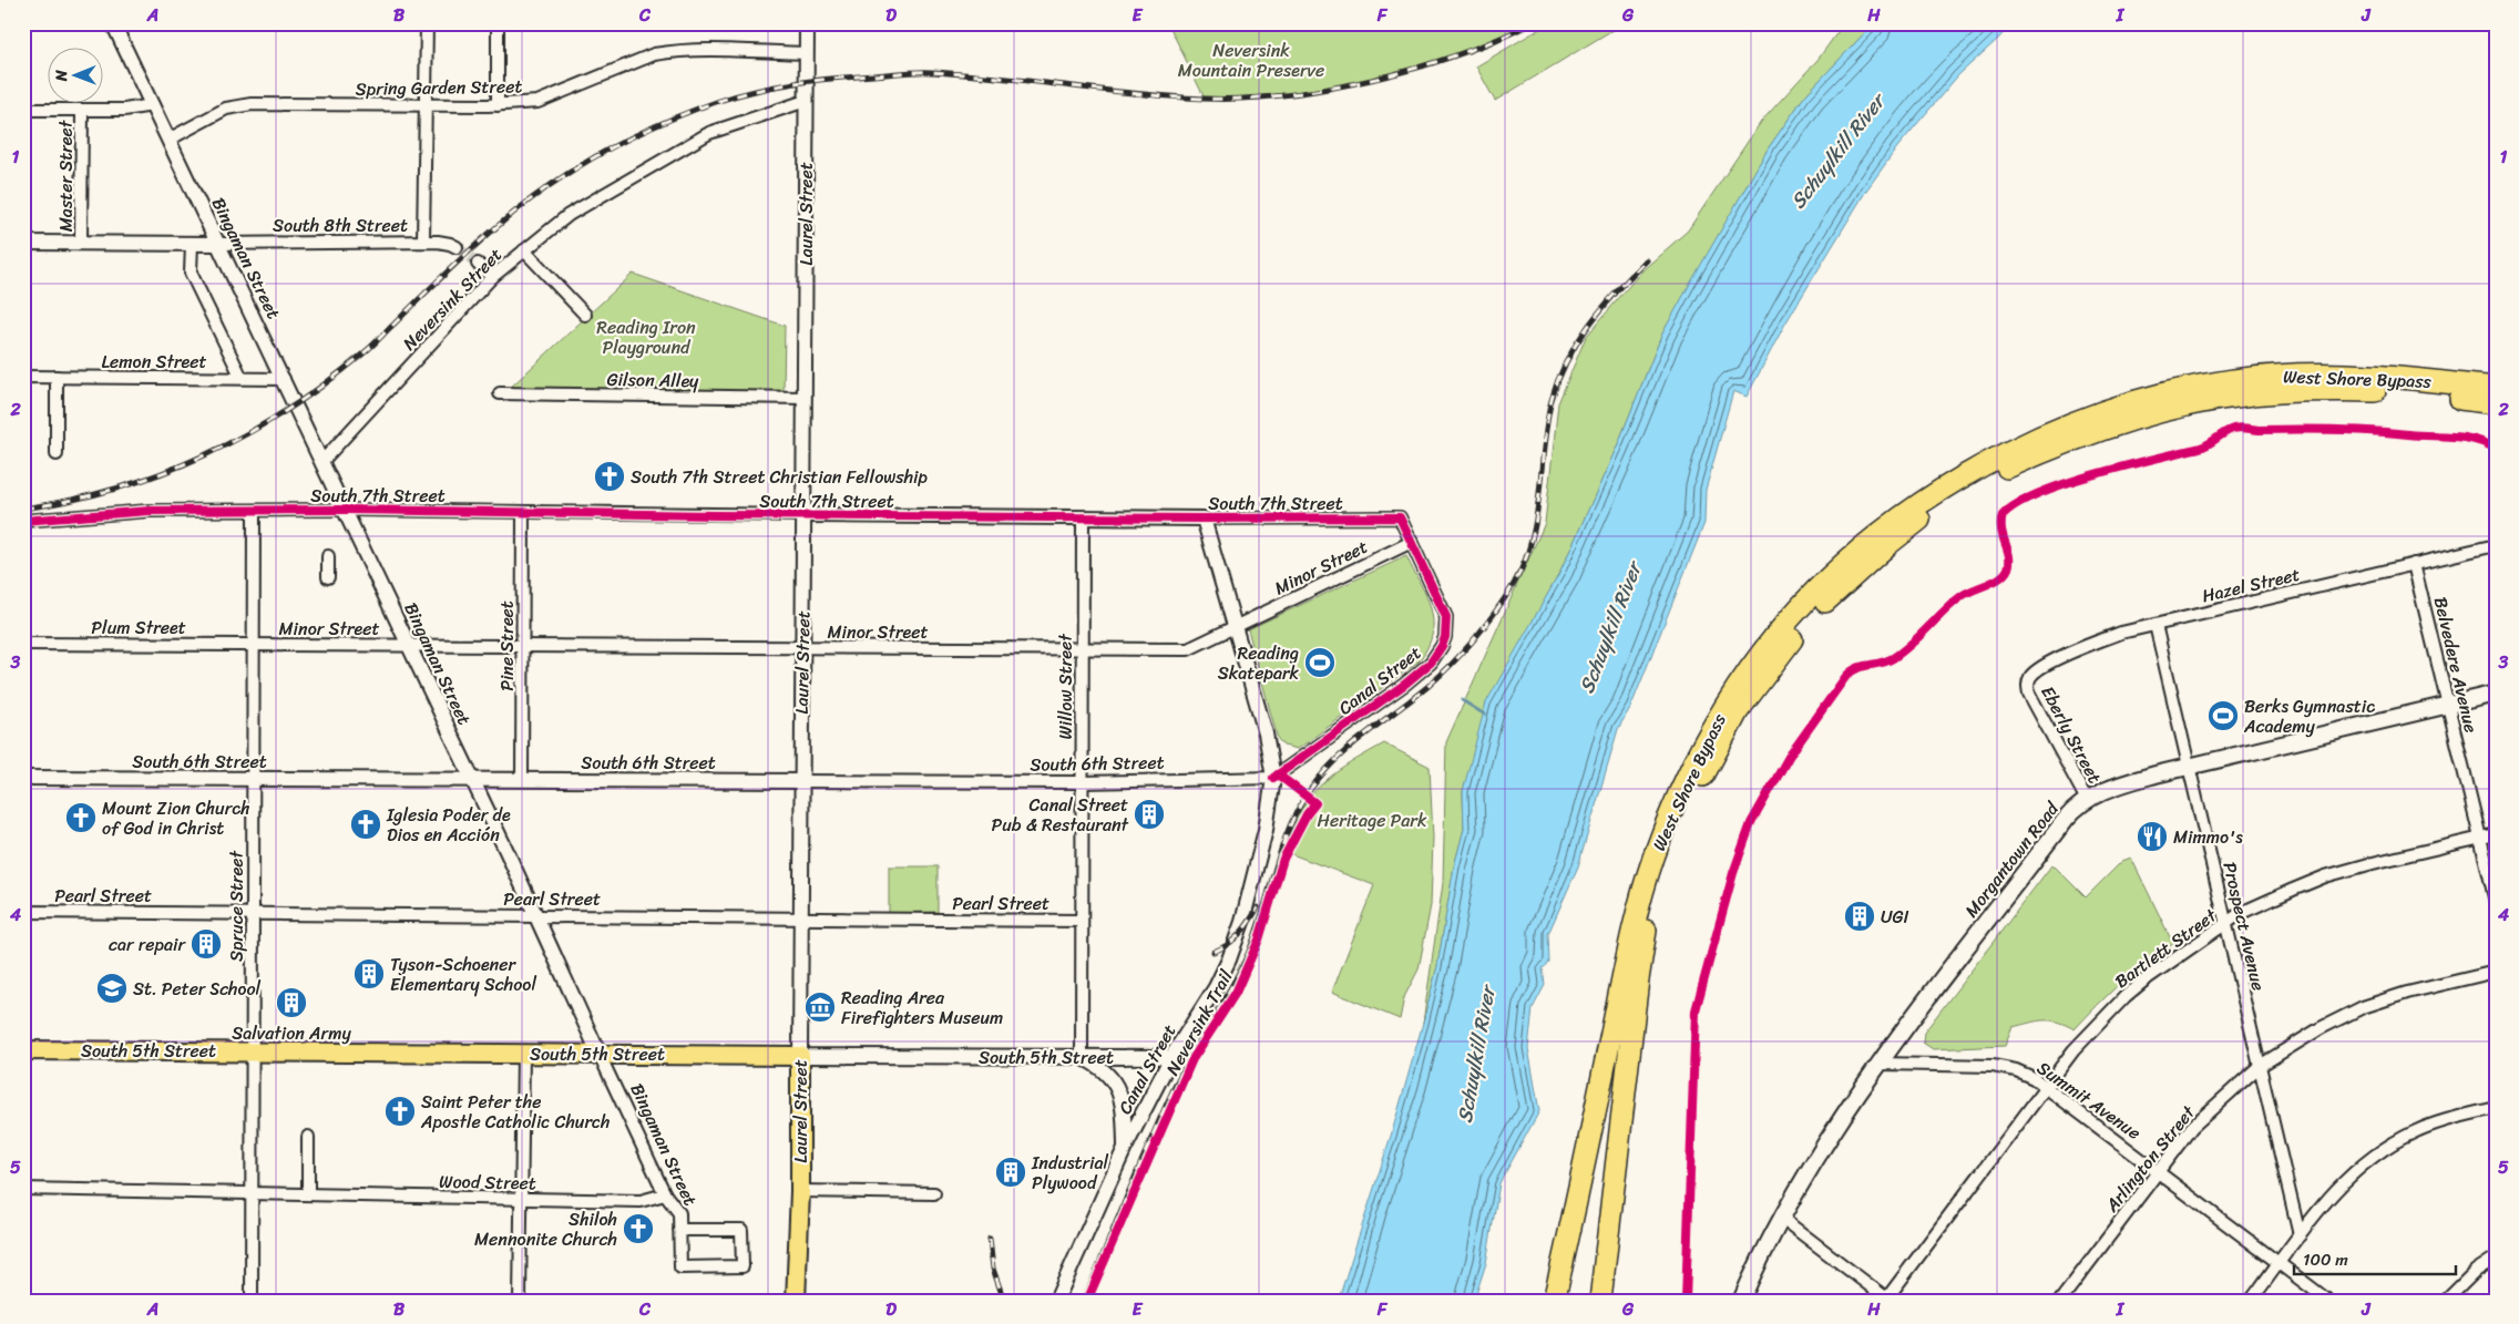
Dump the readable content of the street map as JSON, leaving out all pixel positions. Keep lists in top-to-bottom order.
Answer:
{
  "streets": {
    "highway": ["West Shore Bypass"],
    "main road": ["Laurel Street", "Morgantown Road", "South 5th Street"],
    "street": [
      "Spring Garden Street",
      "Master Street",
      "South 8th Street",
      "Bingaman Street",
      "Neversink Street",
      "Lemon Street",
      "Gilson Alley",
      "South 7th Street",
      "Minor Street",
      "Hazel Street",
      "Plum Street",
      "Pine Street",
      "Belvedere Avenue",
      "Canal Street",
      "Willow Street",
      "Eberly Street",
      "South 6th Street",
      "Pearl Street",
      "Spruce Street",
      "Prospect Avenue",
      "Bartlett Street",
      "Summit Avenue",
      "Arlington Street",
      "Wood Street"
    ],
    "cycle path": ["Neversink Trail"]
  },
  "crossings": [
    ["Spring Garden Street", "Laurel Street"],
    ["Spring Garden Street", "Bingaman Street"],
    ["Master Street", "South 8th Street"],
    ["Laurel Street", "Neversink Street"],
    ["Laurel Street", "Gilson Alley"],
    ["Laurel Street", "South 7th Street"],
    ["Laurel Street", "Minor Street"],
    ["Laurel Street", "South 6th Street"],
    ["Laurel Street", "Pearl Street"],
    ["Laurel Street", "South 5th Street"],
    ["South 8th Street", "Bingaman Street"],
    ["Bingaman Street", "Neversink Street"],
    ["Bingaman Street", "Lemon Street"],
    ["Bingaman Street", "South 7th Street"],
    ["Bingaman Street", "Minor Street"],
    ["Bingaman Street", "South 6th Street"],
    ["Bingaman Street", "Pearl Street"],
    ["Bingaman Street", "South 5th Street"],
    ["Bingaman Street", "Wood Street"],
    ["South 7th Street", "Pine Street"],
    ["South 7th Street", "Canal Street"],
    ["South 7th Street", "Willow Street"],
    ["South 7th Street", "Spruce Street"],
    ["Minor Street", "Plum Street"],
    ["Minor Street", "Pine Street"],
    ["Minor Street", "Canal Street"],
    ["Minor Street", "Willow Street"],
    ["Minor Street", "Spruce Street"],
    ["Hazel Street", "Belvedere Avenue"],
    ["Hazel Street", "Eberly Street"],
    ["Hazel Street", "Prospect Avenue"],
    ["Plum Street", "Spruce Street"],
    ["Pine Street", "South 6th Street"],
    ["Belvedere Avenue", "Morgantown Road"],
    ["Belvedere Avenue", "Bartlett Street"],
    ["Canal Street", "South 6th Street"],
    ["Canal Street", "South 5th Street"],
    ["Willow Street", "South 6th Street"],
    ["Willow Street", "Pearl Street"],
    ["Willow Street", "South 5th Street"],
    ["Eberly Street", "Morgantown Road"],
    ["South 6th Street", "Spruce Street"],
    ["Morgantown Road", "Prospect Avenue"],
    ["Morgantown Road", "Summit Avenue"],
    ["Pearl Street", "Spruce Street"],
    ["Spruce Street", "South 5th Street"],
    ["Spruce Street", "Wood Street"],
    ["Prospect Avenue", "Bartlett Street"],
    ["Prospect Avenue", "Arlington Street"],
    ["Bartlett Street", "Summit Avenue"],
    ["Summit Avenue", "Arlington Street"]
  ],
  "water": ["Schuylkill River"],
  "parks": ["Neversink Mountain Preserve", "Reading Iron Playground", "Heritage Park"],
  "places": {
    "church": [
      "South 7th Street Christian Fellowship",
      "Mount Zion Church of God in Christ",
      "Iglesia Poder de Dios en Acción",
      "Saint Peter the Apostle Catholic Church",
      "Shiloh Mennonite Church"
    ],
    "sports": ["Reading Skatepark", "Berks Gymnastic Academy"],
    "building": [
      "Canal Street Pub & Restaurant",
      "UGI",
      "car repair",
      "Tyson-Schoener Elementary School",
      "Salvation Army",
      "Industrial Plywood"
    ],
    "restaurant": ["Mimmo's"],
    "school or university": ["St. Peter School"],
    "museum": ["Reading Area Firefighters Museum"]
  },
  "scale_bar": "100 m",
  "north": "left",
  "grid": {
    "columns": [
      "A",
      "B",
      "C",
      "D",
      "E",
      "F",
      "G",
      "H",
      "I",
      "J"
    ],
    "rows": [
      "1",
      "2",
      "3",
      "4",
      "5"
    ]
  }
}
